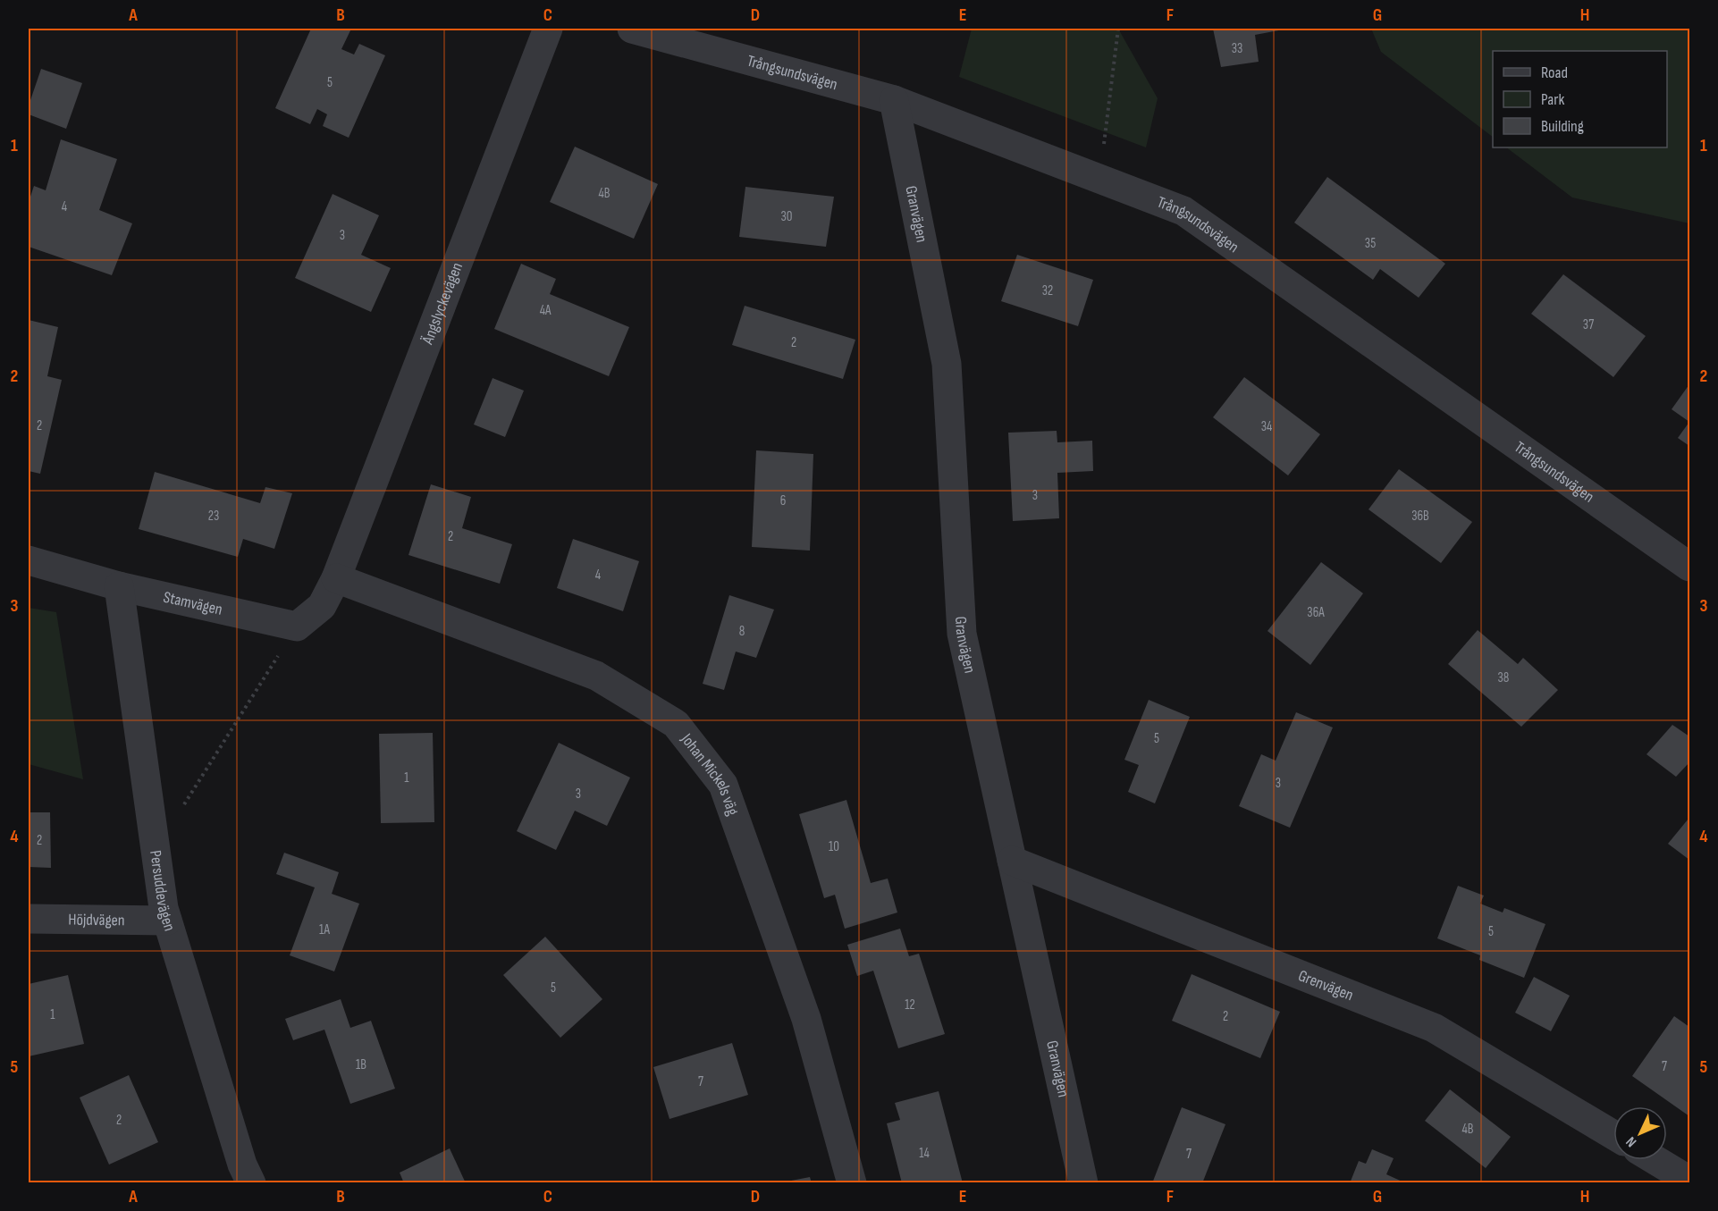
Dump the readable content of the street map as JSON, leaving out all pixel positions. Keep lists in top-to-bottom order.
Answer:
{
  "streets": {
    "street": [
      "Trångsundsvägen",
      "Granvägen",
      "Ängslyckevägen",
      "Stamvägen",
      "Johan Mickels väg",
      "Persuddevägen",
      "Höjdvägen",
      "Grenvägen"
    ]
  },
  "crossings": [
    ["Trångsundsvägen", "Granvägen"],
    ["Granvägen", "Grenvägen"],
    ["Ängslyckevägen", "Johan Mickels väg"],
    ["Stamvägen", "Persuddevägen"],
    ["Persuddevägen", "Höjdvägen"]
  ],
  "house_numbers": [
    "33",
    "5",
    "4B",
    "4",
    "30",
    "3",
    "35",
    "32",
    "4A",
    "37",
    "2",
    "2",
    "34",
    "3",
    "6",
    "23",
    "36B",
    "2",
    "4",
    "36A",
    "8",
    "38",
    "5",
    "1",
    "3",
    "3",
    "2",
    "10",
    "1A",
    "5",
    "5",
    "12",
    "1",
    "2",
    "1B",
    "7",
    "7",
    "2",
    "4B",
    "14",
    "7"
  ],
  "legend": ["Road", "Park", "Building"],
  "north": "bottom left",
  "grid": {
    "columns": [
      "A",
      "B",
      "C",
      "D",
      "E",
      "F",
      "G",
      "H"
    ],
    "rows": [
      "1",
      "2",
      "3",
      "4",
      "5"
    ]
  }
}
